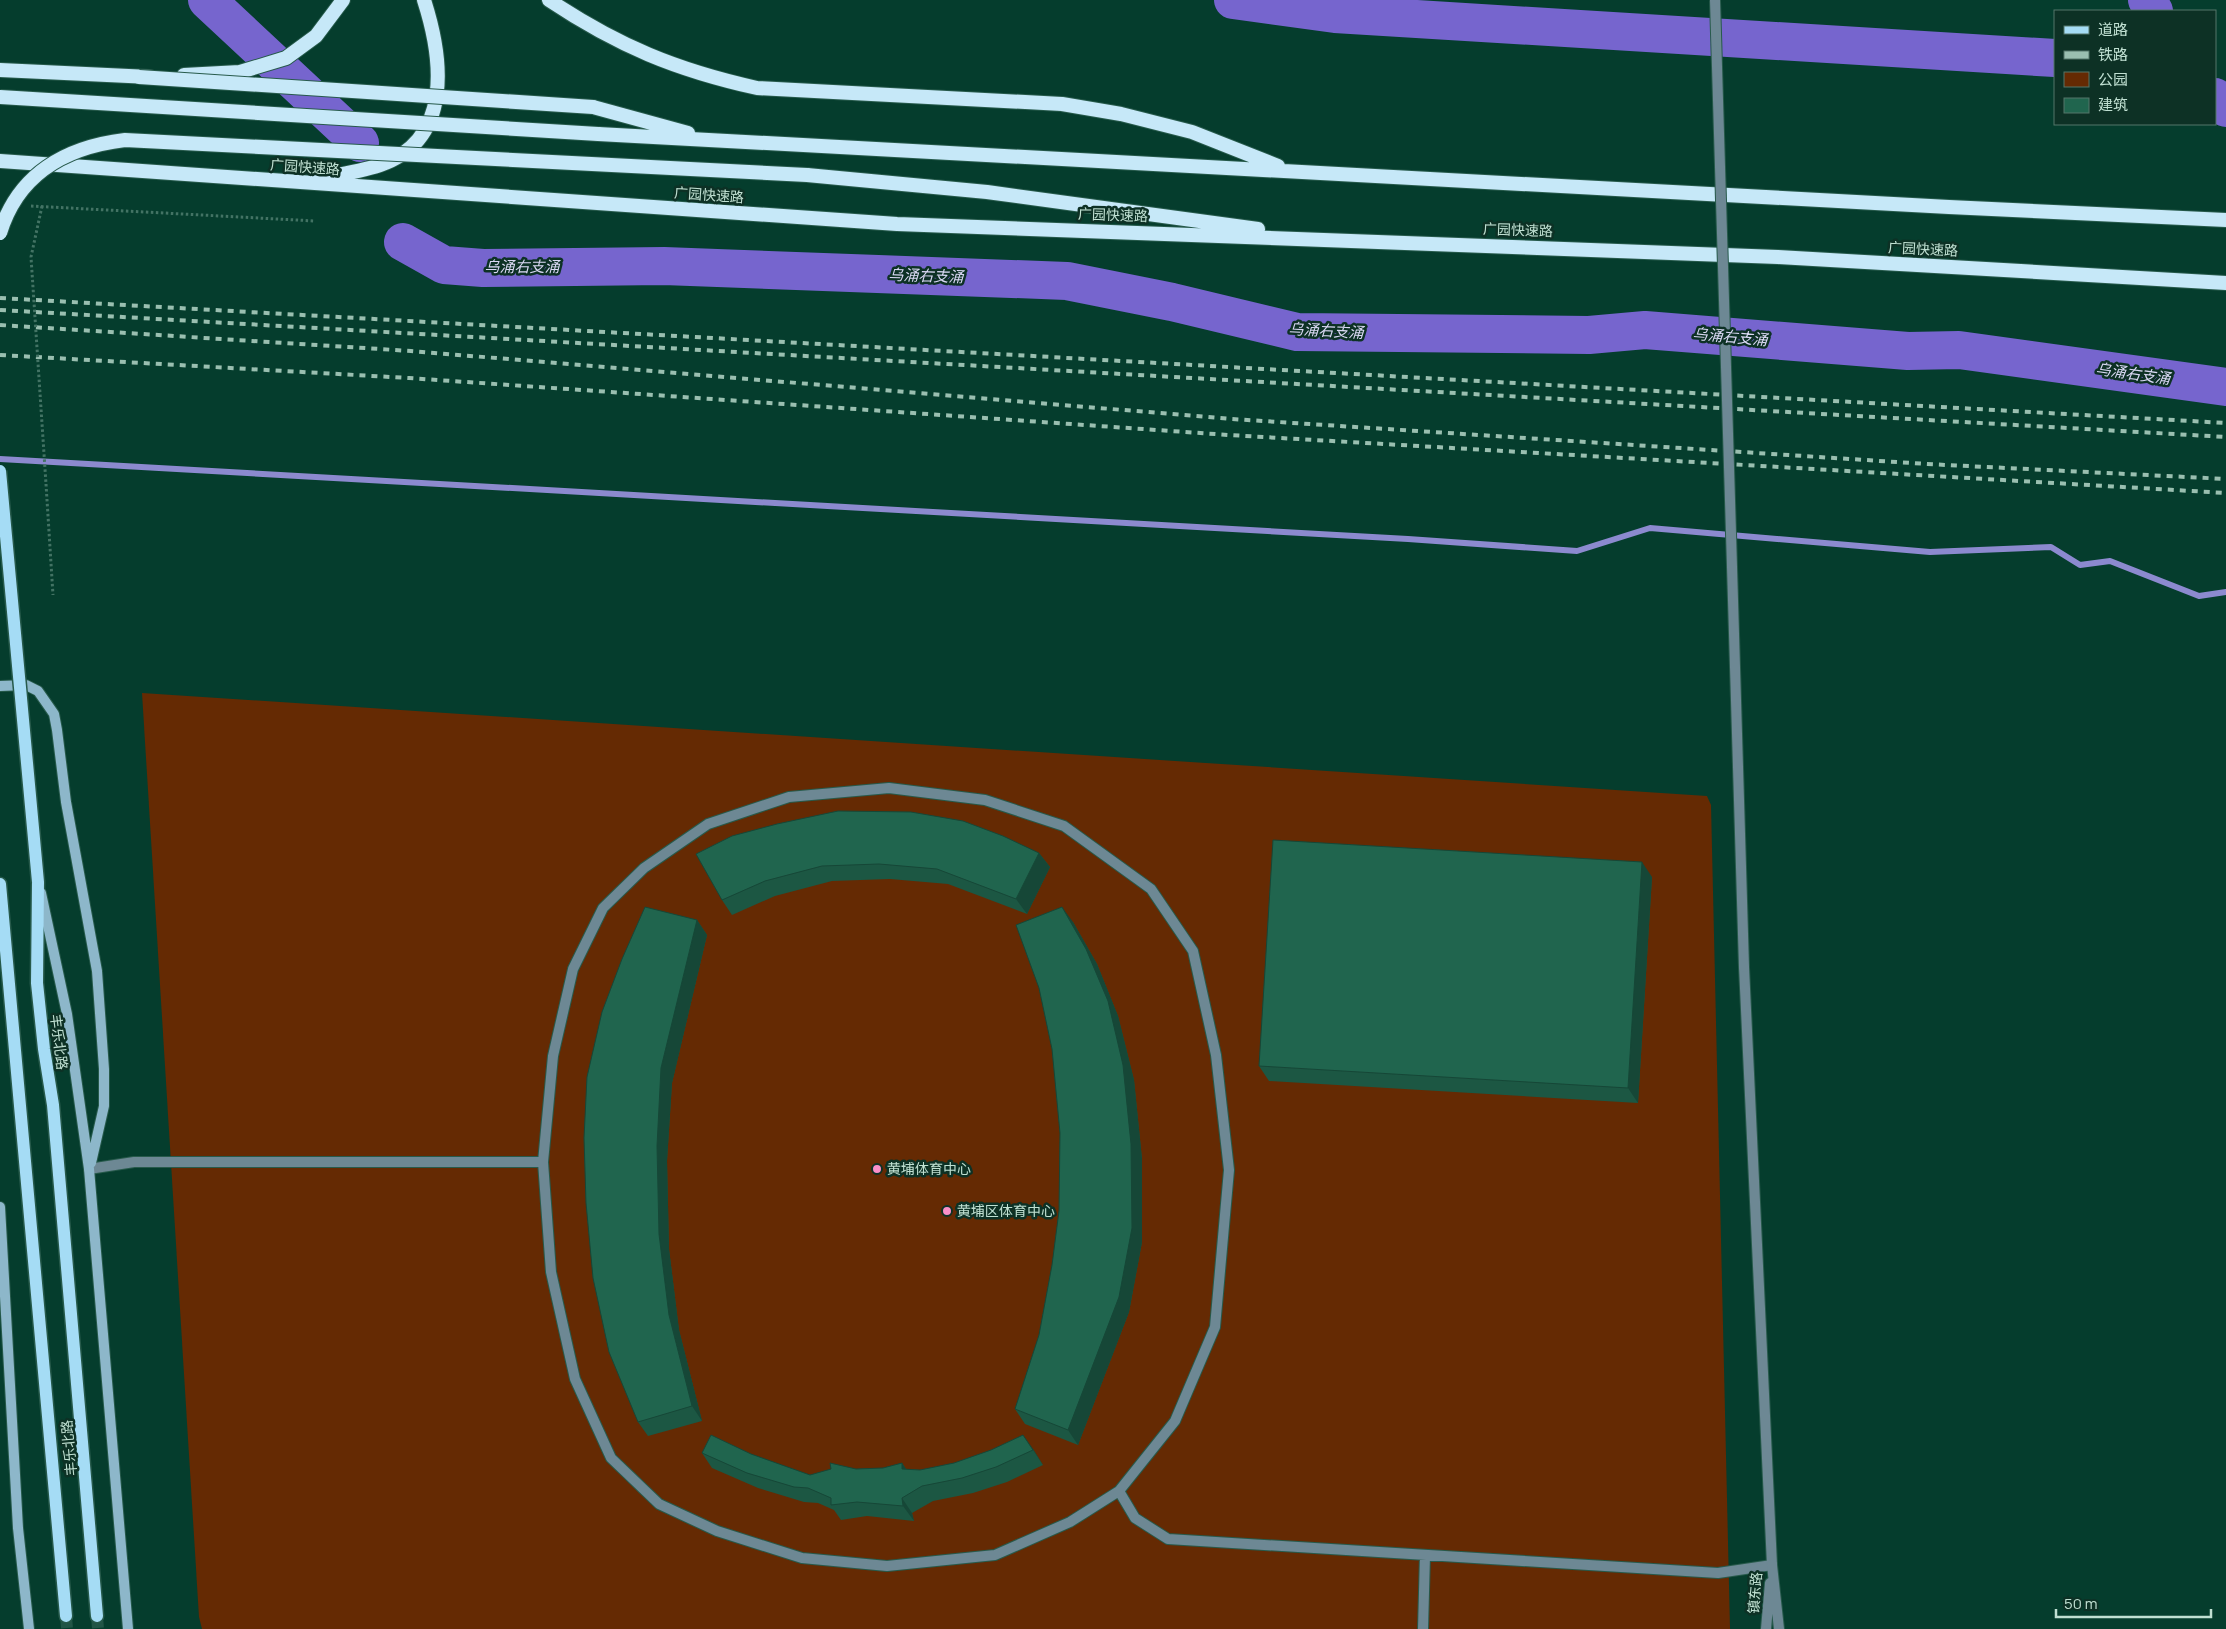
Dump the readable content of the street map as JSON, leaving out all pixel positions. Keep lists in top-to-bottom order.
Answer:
{
  "streets": {
    "highway": ["广园快速路"],
    "main road": ["丰乐北路"],
    "street": ["镇东路"]
  },
  "water": ["乌涌右支涌"],
  "places": ["黄埔体育中心", "黄埔区体育中心"],
  "legend": [
    "道路",
    "铁路",
    "公园",
    "建筑"
  ],
  "scale_bar": "50 m"
}
